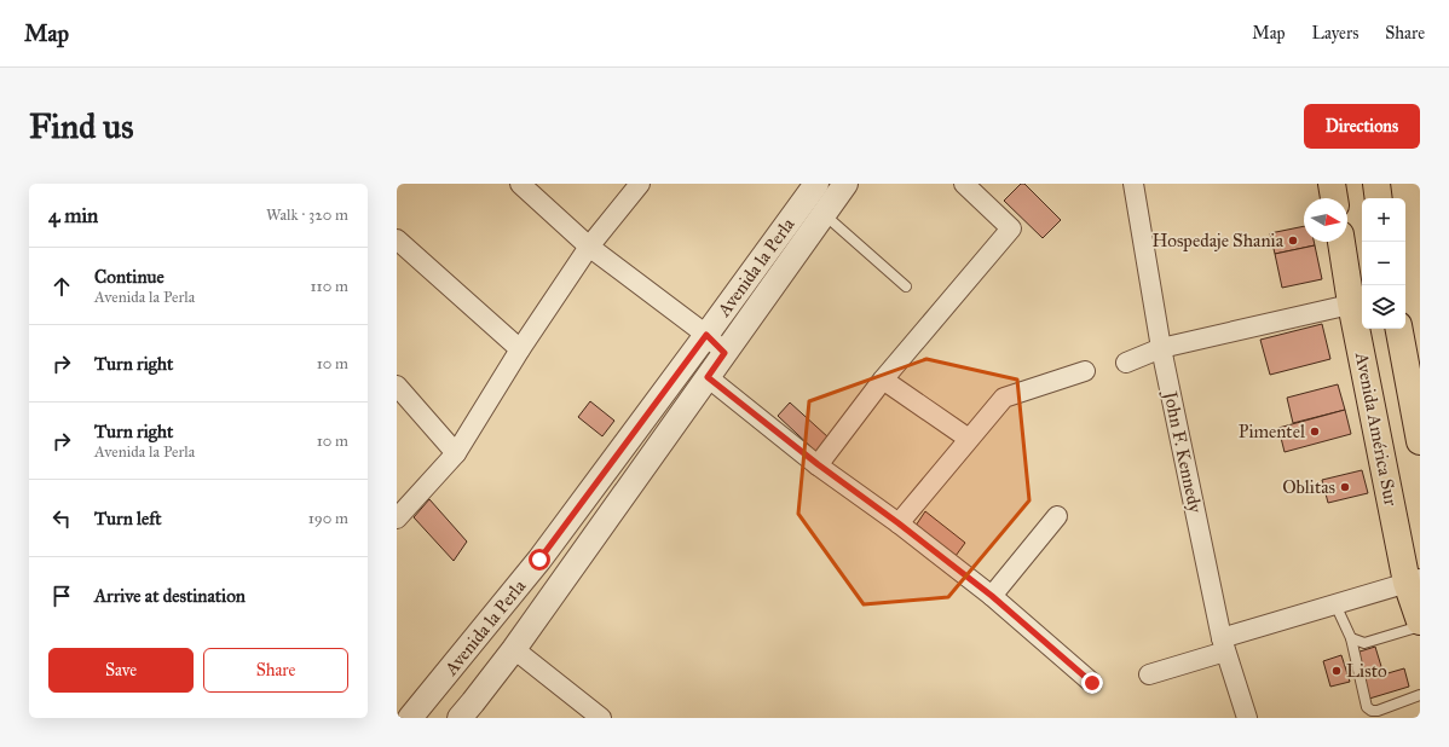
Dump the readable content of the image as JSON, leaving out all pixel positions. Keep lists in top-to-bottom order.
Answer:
{
  "streets": {
    "main road": ["Avenida América Sur"],
    "street": ["Avenida la Perla", "John F. Kennedy"]
  },
  "places": [
    "Hospedaje Shania",
    "Pimentel",
    "Oblitas",
    "Listo"
  ],
  "north": "right",
  "page": {
    "header": "Map",
    "nav": ["Map", "Layers", "Share"],
    "buttons": [
      "Directions",
      ["Save", "Share"]
    ],
    "title": "Find us",
    "heading": ["4 min", "Walk · 320 m"],
    "map_buttons": ["+", "−"],
    "list": [
      ["Continue", "Avenida la Perla", "110 m"],
      ["Turn right", "10 m"],
      ["Turn right", "Avenida la Perla", "10 m"],
      ["Turn left", "190 m"],
      "Arrive at destination"
    ]
  }
}
